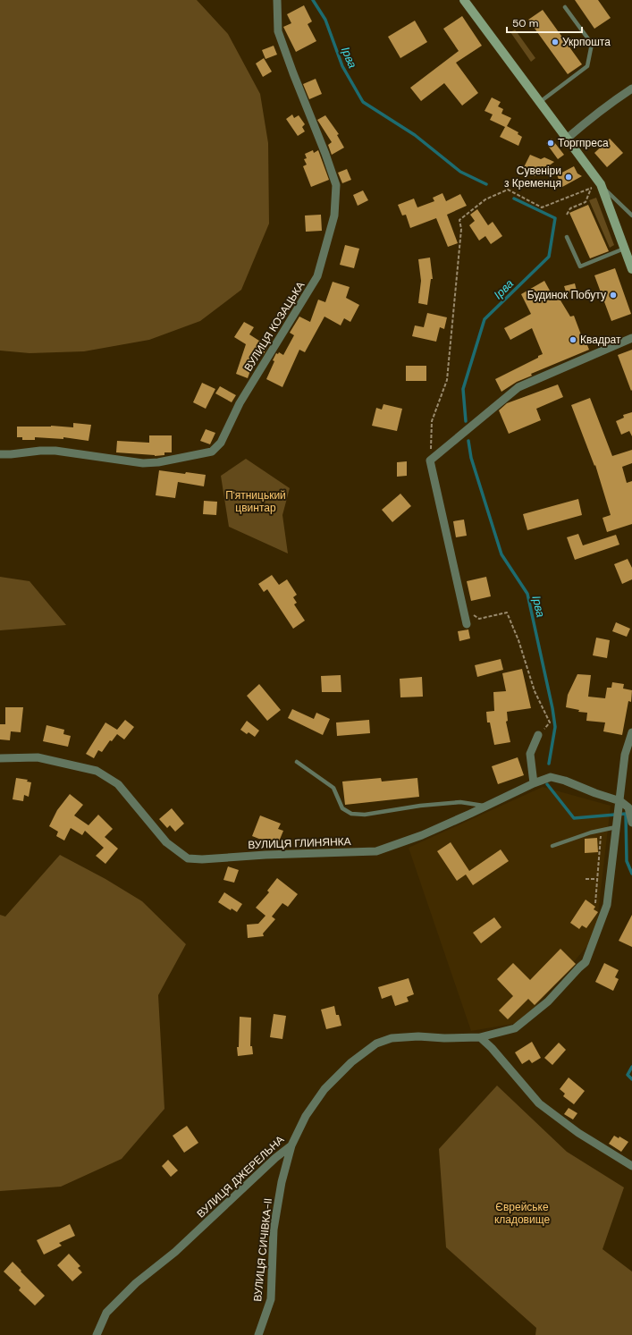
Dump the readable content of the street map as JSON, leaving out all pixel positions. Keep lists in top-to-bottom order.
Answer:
{
  "streets": {
    "street": [
      "ВУЛИЦЯ КОЗАЦЬКА",
      "ВУЛИЦЯ ГЛИНЯНКА",
      "ВУЛИЦЯ ДЖЕРЕЛЬНА",
      "ВУЛИЦЯ СИЧІВКА-II"
    ]
  },
  "crossings": [
    ["ВУЛИЦЯ ГЛИНЯНКА", "ВУЛИЦЯ ДЖЕРЕЛЬНА"],
    ["ВУЛИЦЯ ДЖЕРЕЛЬНА", "ВУЛИЦЯ СИЧІВКА-II"]
  ],
  "water": ["Ірва"],
  "parks": ["П'ятницький цвинтар", "Єврейське кладовище"],
  "places": [
    "Укрпошта",
    "Торгпреса",
    "Сувеніри з Кременця",
    "Будинок Побуту",
    "Квадрат"
  ],
  "scale_bar": "50 m"
}
